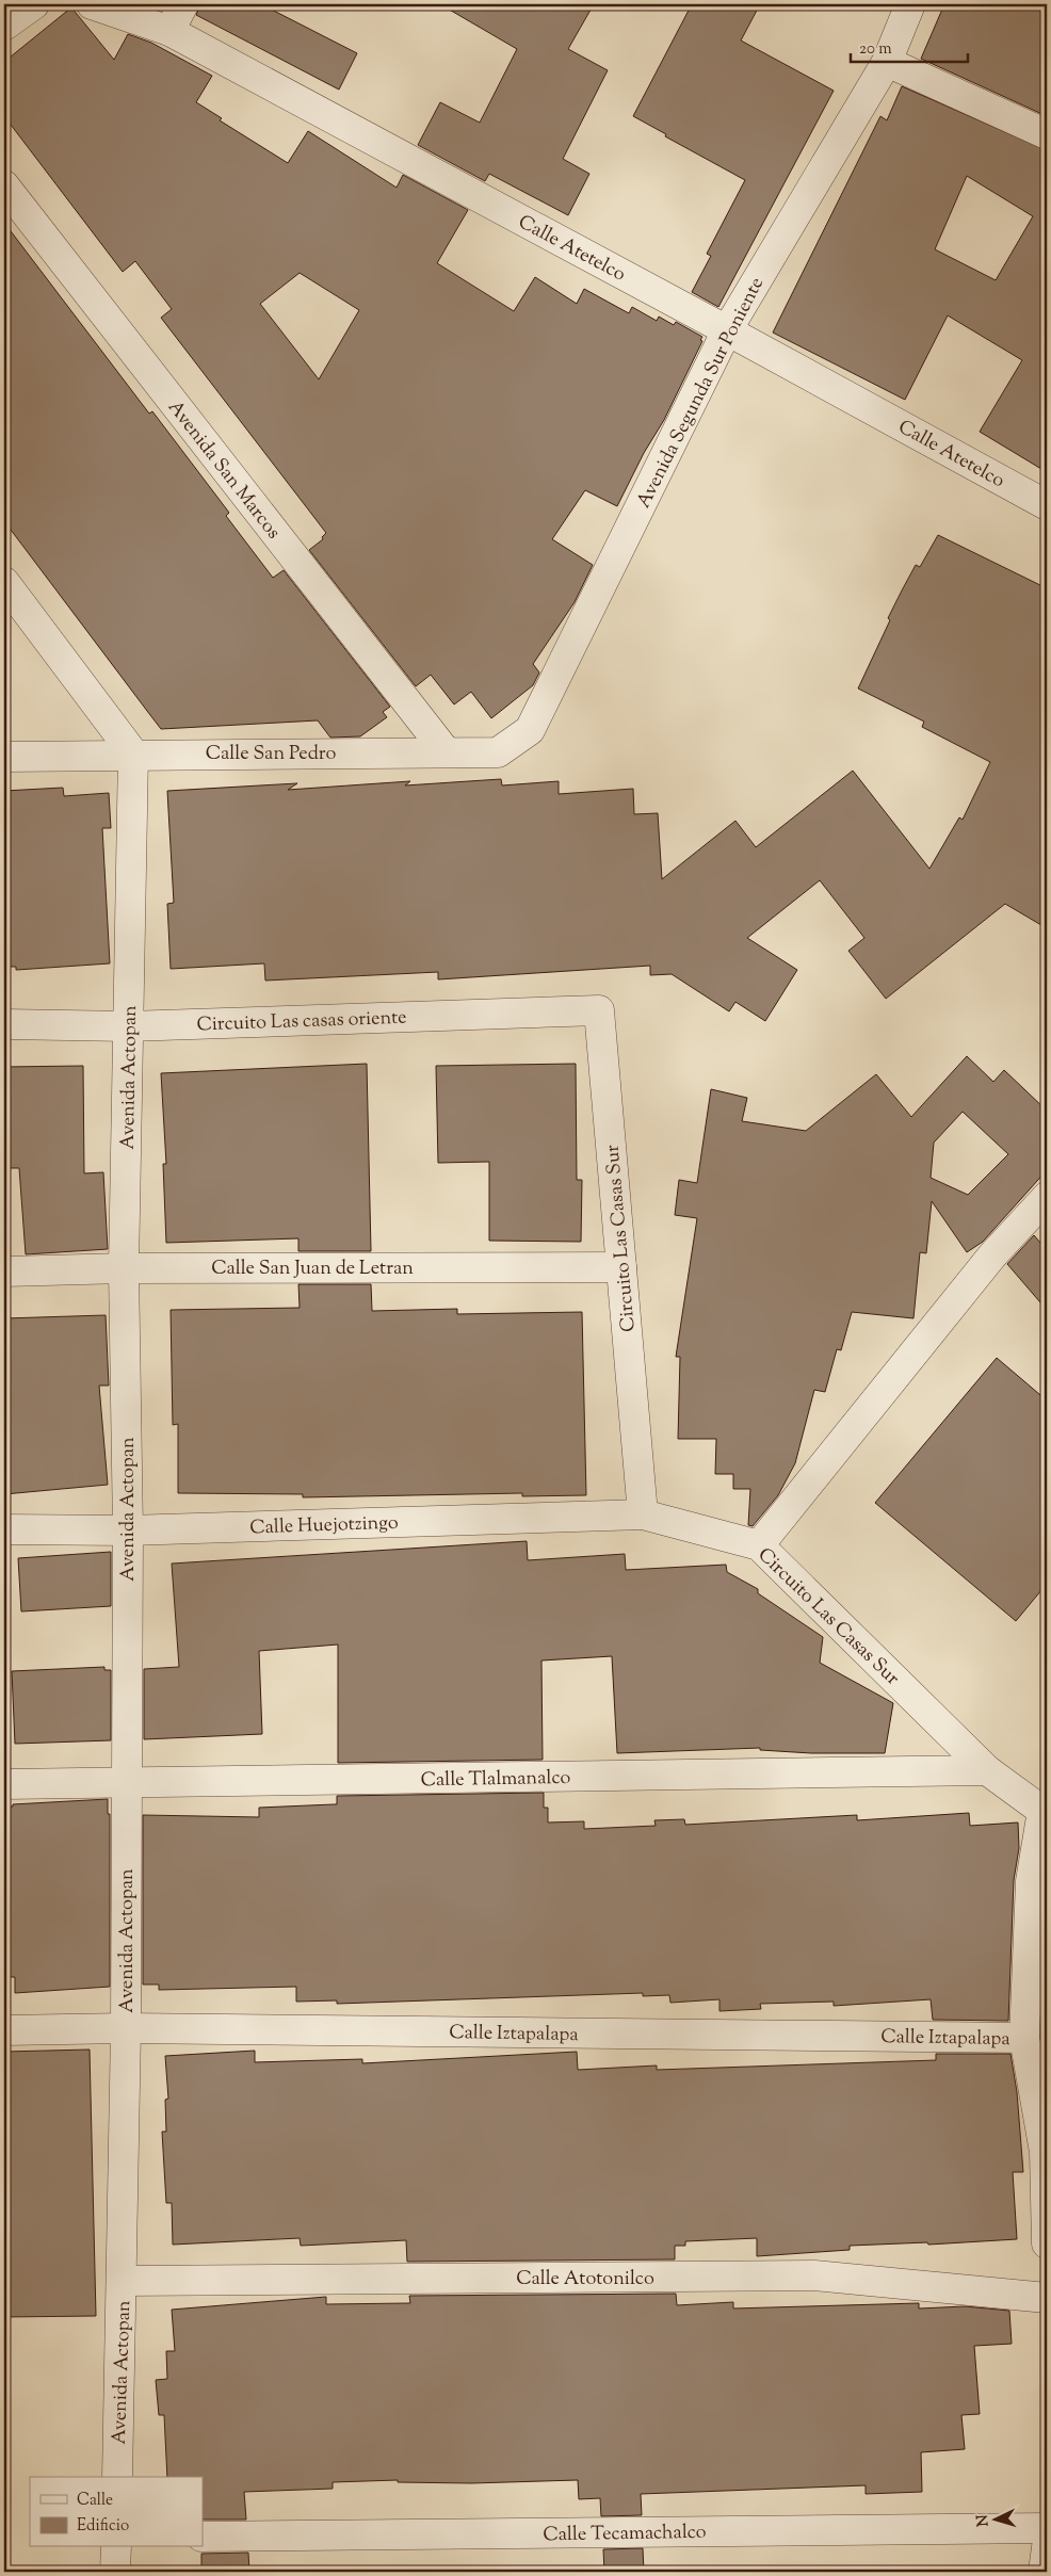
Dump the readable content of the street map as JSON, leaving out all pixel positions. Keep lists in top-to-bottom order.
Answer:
{
  "streets": {
    "street": [
      "Calle Atetelco",
      "Avenida Segunda Sur Poniente",
      "Avenida San Marcos",
      "Calle San Pedro",
      "Circuito Las casas oriente",
      "Avenida Actopan",
      "Circuito Las Casas Sur",
      "Calle San Juan de Letran",
      "Calle Huejotzingo",
      "Calle Tlalmanalco",
      "Calle Iztapalapa",
      "Calle Atotonilco",
      "Calle Tecamachalco"
    ]
  },
  "crossings": [
    ["Calle Atetelco", "Avenida Segunda Sur Poniente"],
    ["Avenida Segunda Sur Poniente", "Calle San Pedro"],
    ["Avenida San Marcos", "Calle San Pedro"],
    ["Calle San Pedro", "Avenida Actopan"],
    ["Circuito Las casas oriente", "Avenida Actopan"],
    ["Circuito Las casas oriente", "Circuito Las Casas Sur"],
    ["Avenida Actopan", "Calle San Juan de Letran"],
    ["Avenida Actopan", "Calle Huejotzingo"],
    ["Avenida Actopan", "Calle Tlalmanalco"],
    ["Avenida Actopan", "Calle Iztapalapa"],
    ["Avenida Actopan", "Calle Atotonilco"],
    ["Circuito Las Casas Sur", "Calle San Juan de Letran"],
    ["Circuito Las Casas Sur", "Calle Huejotzingo"],
    ["Circuito Las Casas Sur", "Calle Tlalmanalco"],
    ["Circuito Las Casas Sur", "Calle Iztapalapa"]
  ],
  "legend": ["Calle", "Edificio"],
  "scale_bar": "20 m",
  "north": "left"
}
